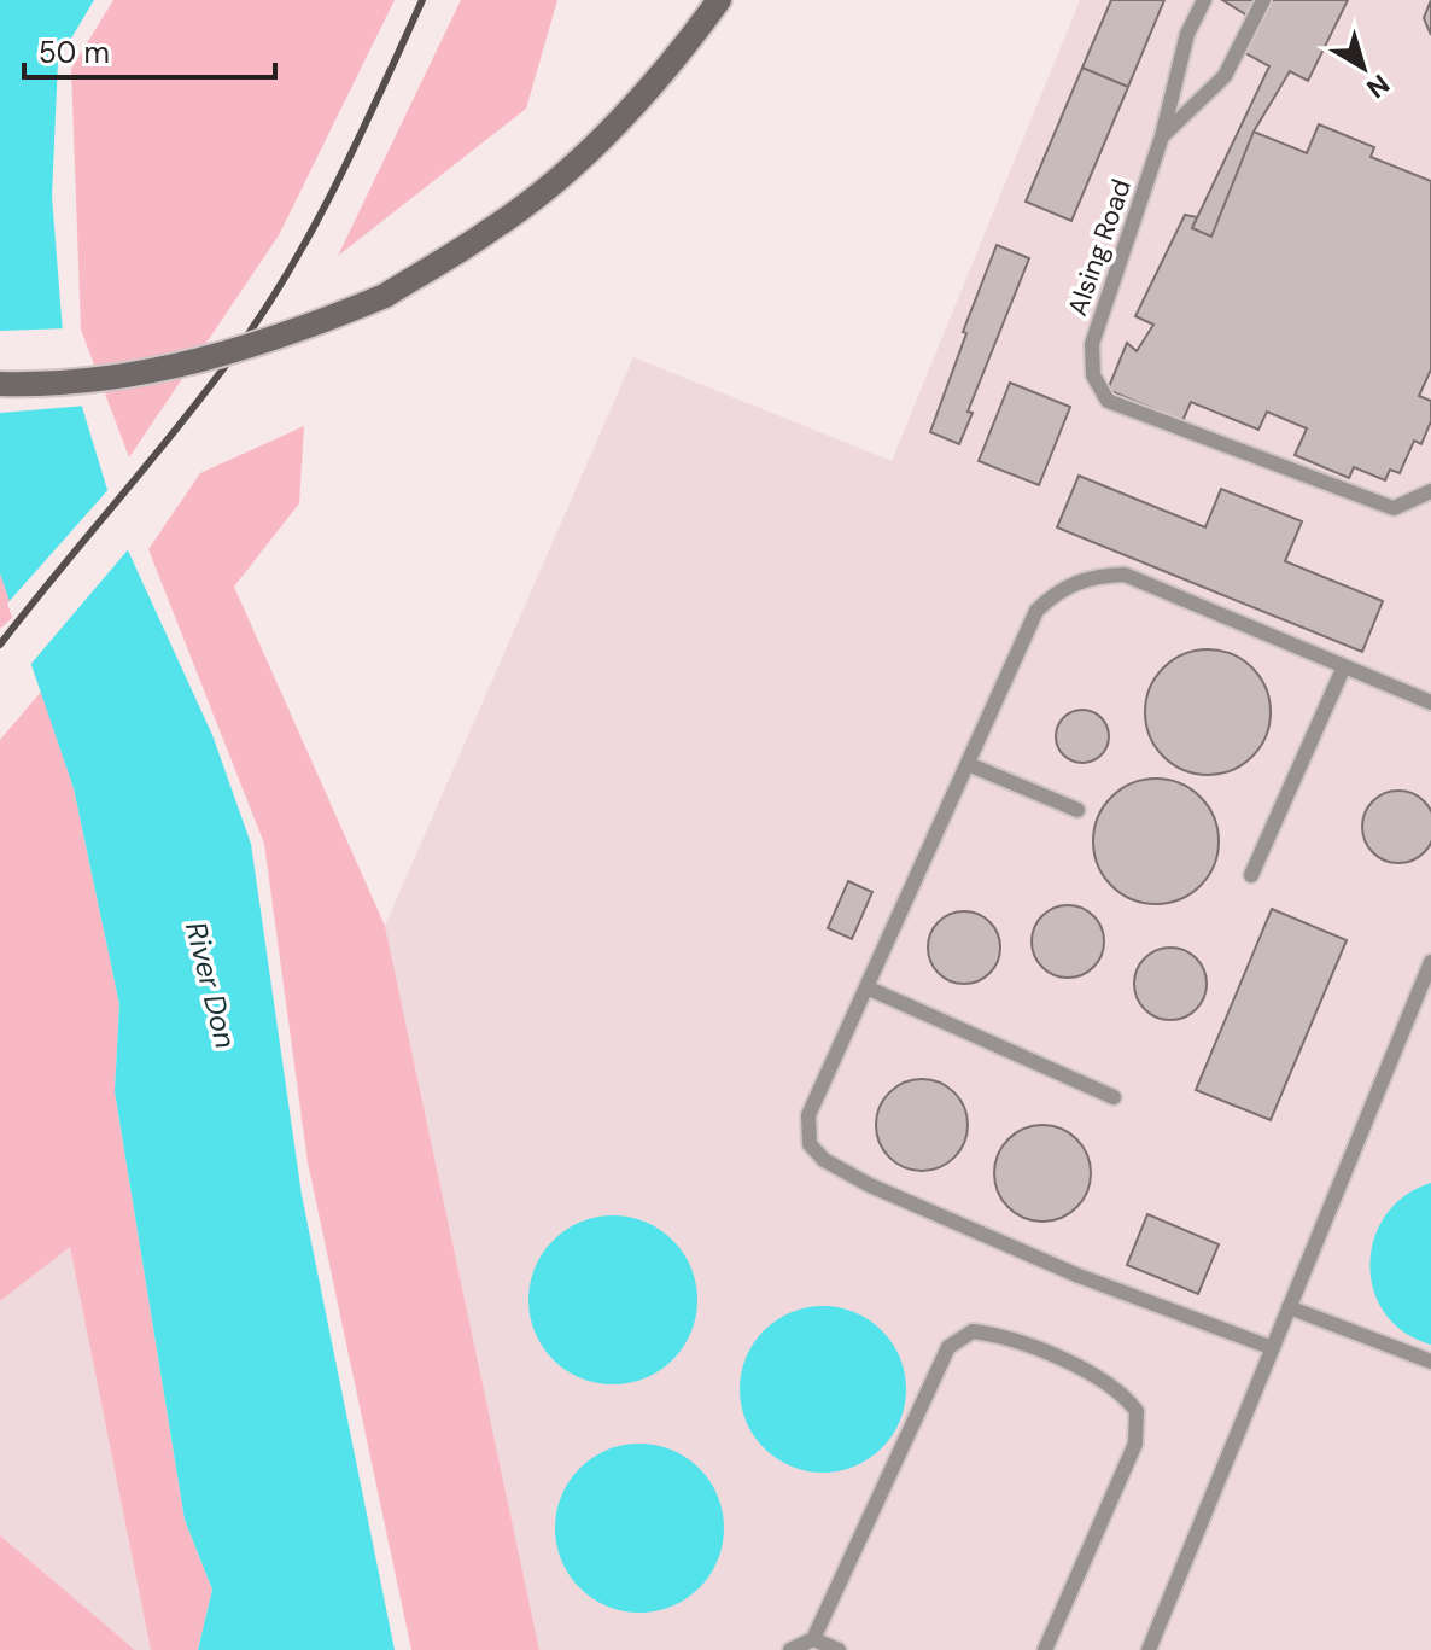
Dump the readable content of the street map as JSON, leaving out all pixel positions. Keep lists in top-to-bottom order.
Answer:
{
  "streets": {
    "lane": ["Alsing Road"]
  },
  "water": ["River Don"],
  "scale_bar": "50 m",
  "north": "bottom right"
}
